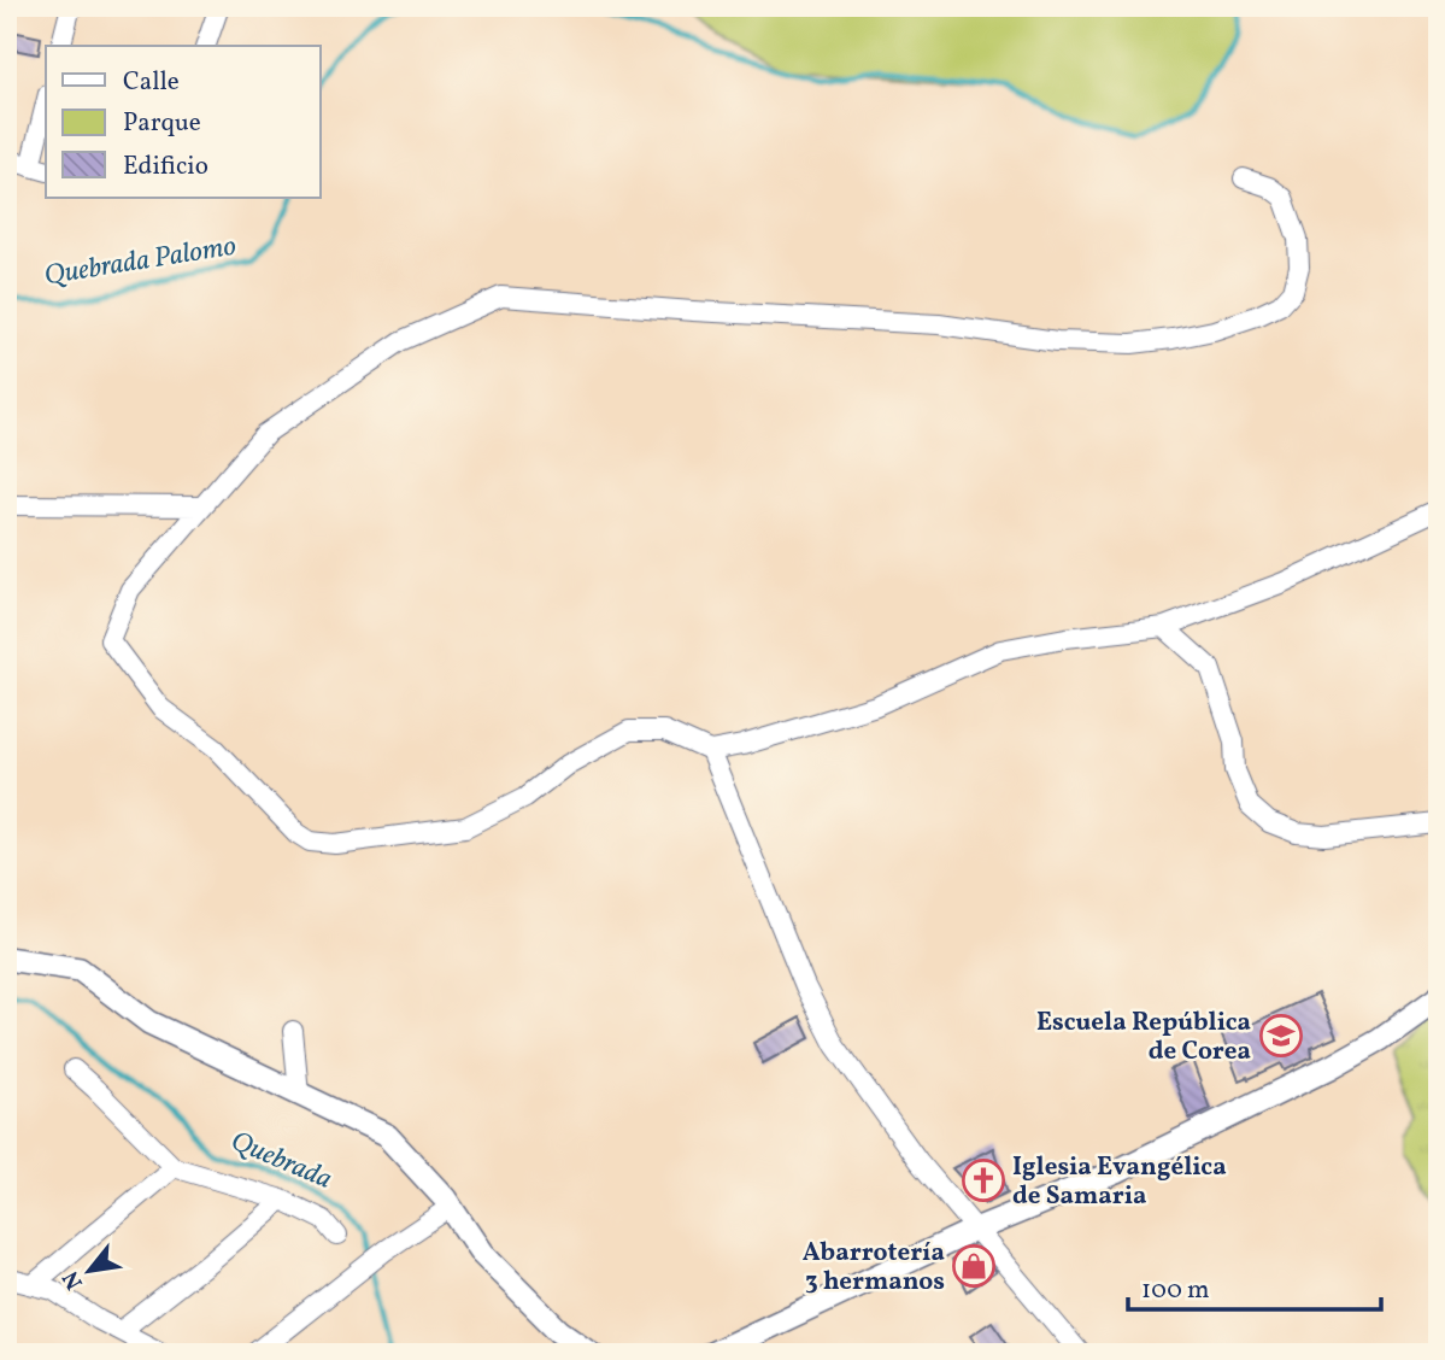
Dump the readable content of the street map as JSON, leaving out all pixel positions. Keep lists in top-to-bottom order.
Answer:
{
  "water": ["Quebrada Palomo", "Quebrada"],
  "places": {
    "school or university": ["Escuela República de Corea"],
    "church": ["Iglesia Evangélica de Samaria"],
    "shop": ["Abarrotería 3 hermanos"]
  },
  "legend": ["Calle", "Parque", "Edificio"],
  "scale_bar": "100 m",
  "north": "bottom left"
}
